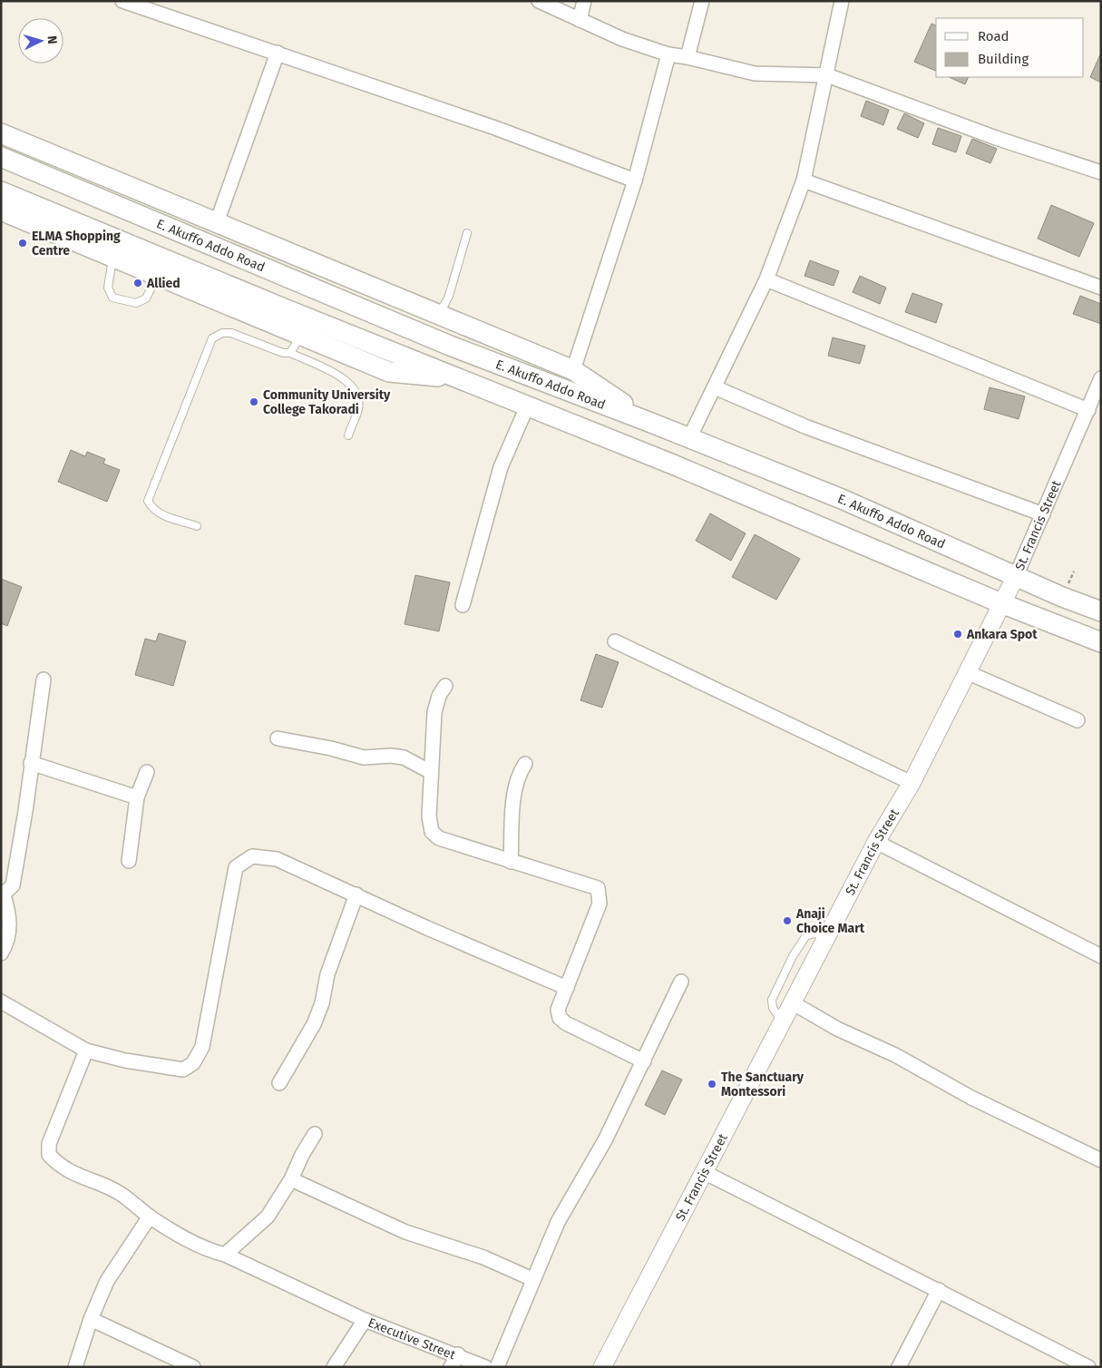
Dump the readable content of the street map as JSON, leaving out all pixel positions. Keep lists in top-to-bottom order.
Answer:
{
  "streets": {
    "main road": ["E. Akuffo Addo Road"],
    "street": ["St. Francis Street", "Executive Street"]
  },
  "crossings": [
    ["E. Akuffo Addo Road", "St. Francis Street"]
  ],
  "places": [
    "ELMA Shopping Centre",
    "Allied",
    "Community University College Takoradi",
    "Ankara Spot",
    "Anaji Choice Mart",
    "The Sanctuary Montessori"
  ],
  "legend": ["Road", "Building"],
  "north": "right"
}
